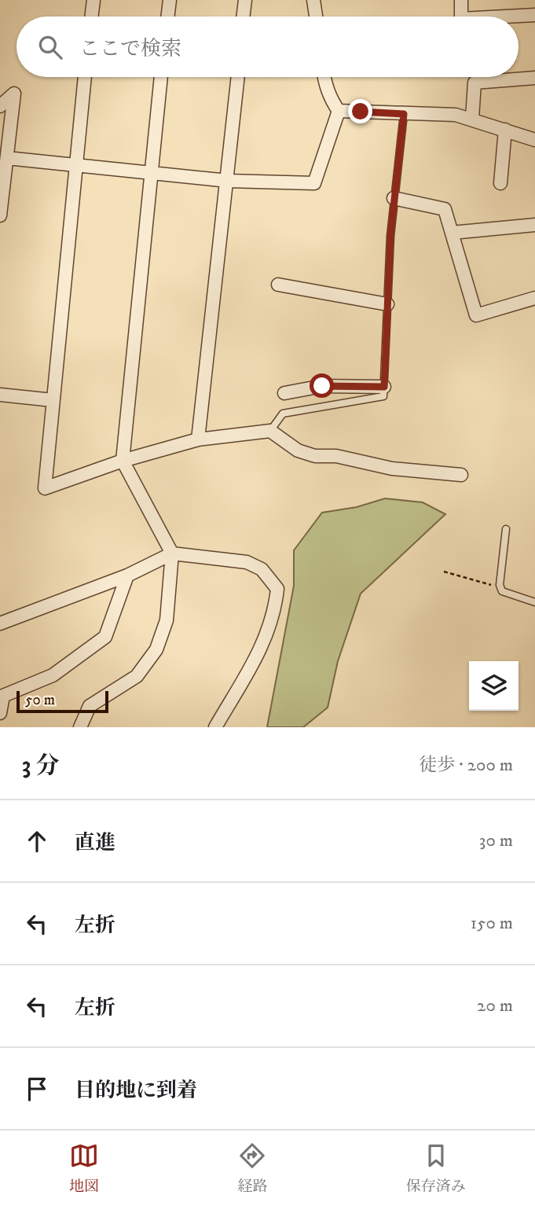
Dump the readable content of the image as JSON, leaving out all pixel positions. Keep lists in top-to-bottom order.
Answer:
{
  "scale_bar": "50 m",
  "page": {
    "search": "ここで検索",
    "scale": "50 m",
    "heading": ["3 分", "徒歩 · 200 m"],
    "list": [
      ["直進", "30 m"],
      ["左折", "150 m"],
      ["左折", "20 m"],
      "目的地に到着"
    ],
    "nav": ["地図", "経路", "保存済み"]
  }
}
